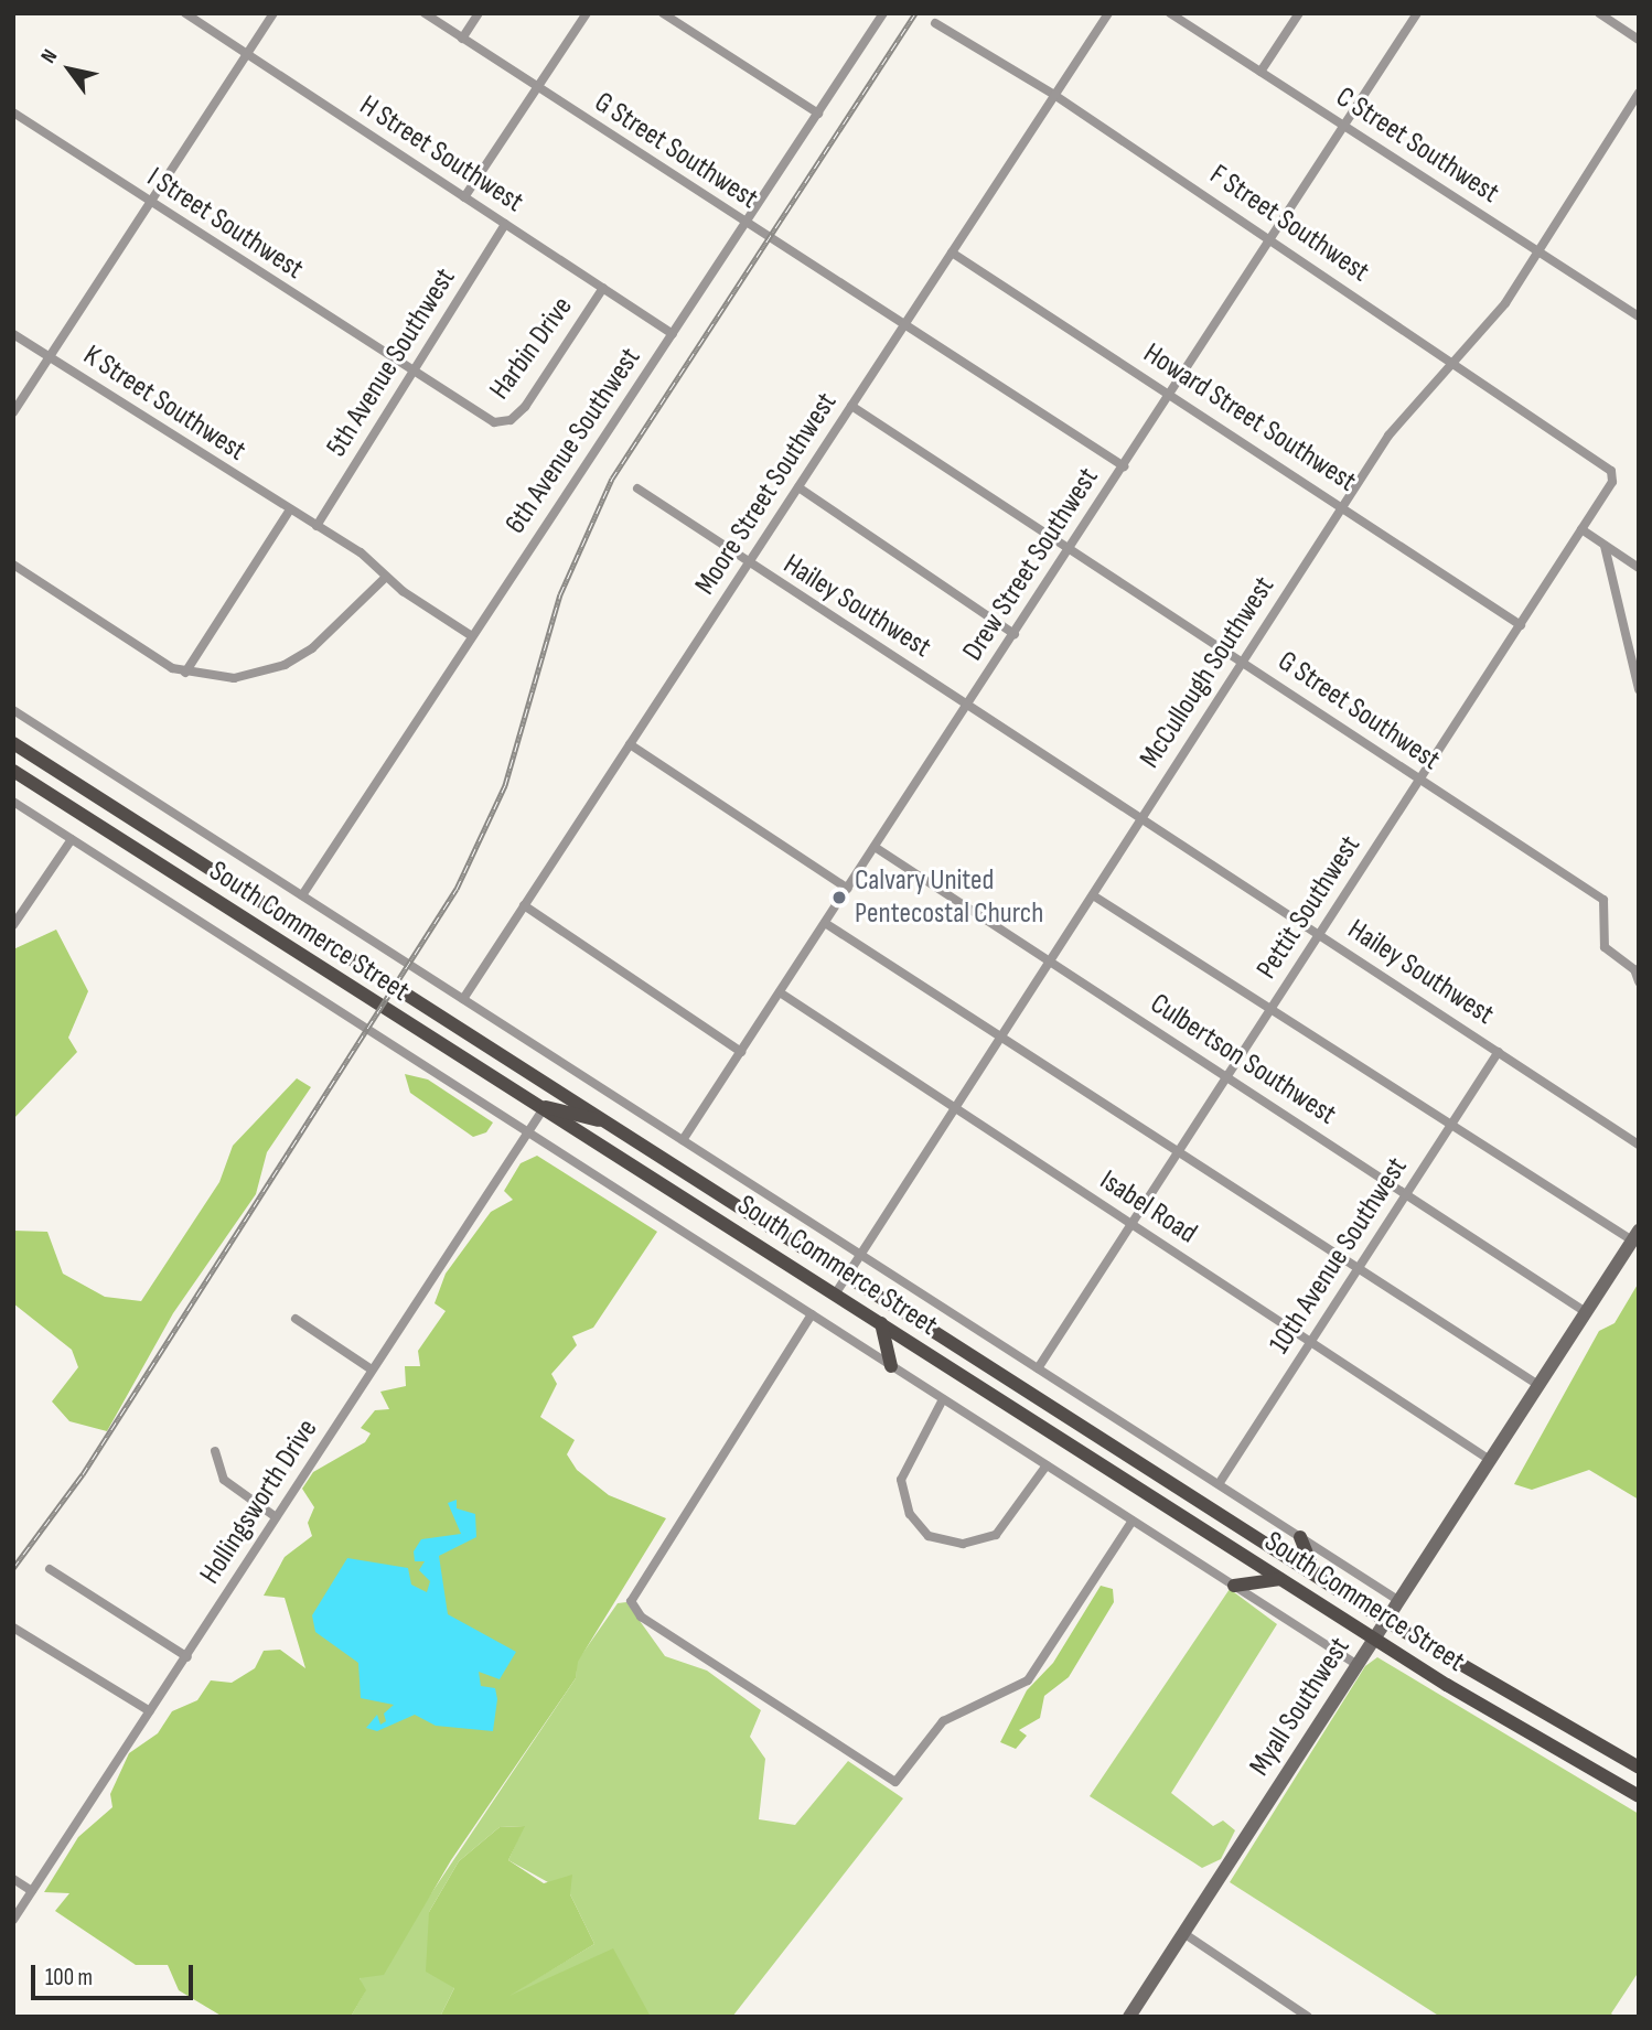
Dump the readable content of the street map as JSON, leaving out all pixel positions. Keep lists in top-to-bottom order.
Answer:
{
  "streets": {
    "main road": ["South Commerce Street"],
    "street": [
      "C Street Southwest",
      "G Street Southwest",
      "H Street Southwest",
      "I Street Southwest",
      "F Street Southwest",
      "Harbin Drive",
      "5th Avenue Southwest",
      "K Street Southwest",
      "Howard Street Southwest",
      "6th Avenue Southwest",
      "Moore Street Southwest",
      "Drew Street Southwest",
      "Hailey Southwest",
      "McCullough Southwest",
      "Pettit Southwest",
      "Culbertson Southwest",
      "Isabel Road",
      "10th Avenue Southwest",
      "Hollingsworth Drive",
      "Myall Southwest"
    ]
  },
  "crossings": [
    ["C Street Southwest", "Drew Street Southwest"],
    ["C Street Southwest", "McCullough Southwest"],
    ["G Street Southwest", "6th Avenue Southwest"],
    ["G Street Southwest", "Moore Street Southwest"],
    ["G Street Southwest", "Drew Street Southwest"],
    ["G Street Southwest", "McCullough Southwest"],
    ["G Street Southwest", "Pettit Southwest"],
    ["H Street Southwest", "Harbin Drive"],
    ["H Street Southwest", "5th Avenue Southwest"],
    ["H Street Southwest", "6th Avenue Southwest"],
    ["I Street Southwest", "Harbin Drive"],
    ["I Street Southwest", "5th Avenue Southwest"],
    ["F Street Southwest", "Moore Street Southwest"],
    ["F Street Southwest", "Drew Street Southwest"],
    ["F Street Southwest", "McCullough Southwest"],
    ["F Street Southwest", "Pettit Southwest"],
    ["Harbin Drive", "5th Avenue Southwest"],
    ["5th Avenue Southwest", "K Street Southwest"],
    ["Howard Street Southwest", "Moore Street Southwest"],
    ["Howard Street Southwest", "Drew Street Southwest"],
    ["Howard Street Southwest", "McCullough Southwest"],
    ["Howard Street Southwest", "Pettit Southwest"],
    ["Moore Street Southwest", "Hailey Southwest"],
    ["Drew Street Southwest", "Hailey Southwest"],
    ["Drew Street Southwest", "Culbertson Southwest"],
    ["Drew Street Southwest", "Isabel Road"],
    ["Hailey Southwest", "McCullough Southwest"],
    ["Hailey Southwest", "Pettit Southwest"],
    ["Hailey Southwest", "10th Avenue Southwest"],
    ["McCullough Southwest", "South Commerce Street"],
    ["McCullough Southwest", "Culbertson Southwest"],
    ["McCullough Southwest", "Isabel Road"],
    ["Pettit Southwest", "Culbertson Southwest"],
    ["Pettit Southwest", "Isabel Road"],
    ["South Commerce Street", "Hollingsworth Drive"],
    ["South Commerce Street", "Myall Southwest"],
    ["Culbertson Southwest", "10th Avenue Southwest"],
    ["Culbertson Southwest", "Myall Southwest"],
    ["Isabel Road", "10th Avenue Southwest"],
    ["Isabel Road", "Myall Southwest"]
  ],
  "places": ["Calvary United Pentecostal Church"],
  "scale_bar": "100 m",
  "north": "top left"
}
